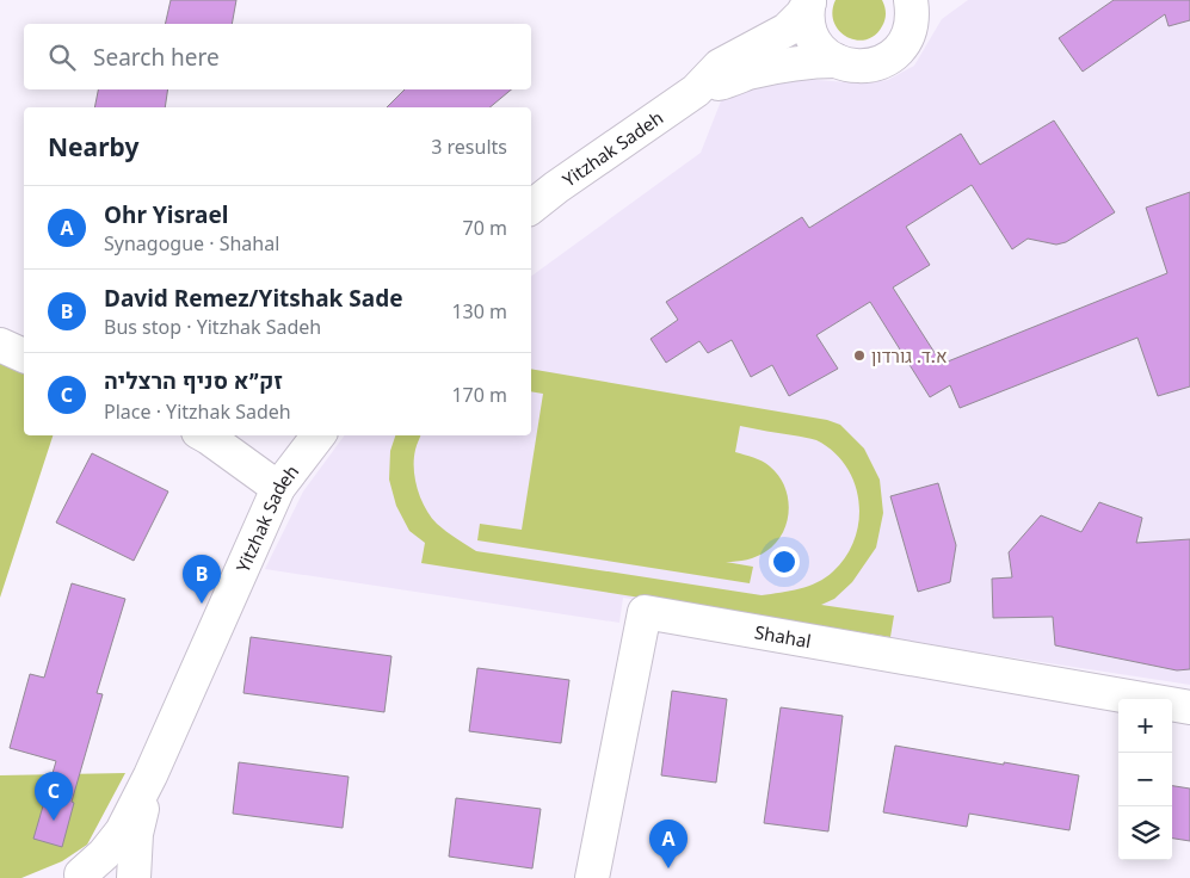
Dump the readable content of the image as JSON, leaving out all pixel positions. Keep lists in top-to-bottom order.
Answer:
{
  "streets": {
    "street": ["Yitzhak Sadeh", "Shahal"]
  },
  "places": ["א.ד. גורדון"],
  "page": {
    "search": "Search here",
    "heading": ["Nearby", "3 results"],
    "list": [
      {
        "mark": "A",
        "name": "Ohr Yisrael",
        "note": "Synagogue · Shahal",
        "value": "70 m"
      },
      {
        "mark": "B",
        "name": "David Remez/Yitshak Sade",
        "note": "Bus stop · Yitzhak Sadeh",
        "value": "130 m"
      },
      {
        "mark": "C",
        "name": "זק״א סניף הרצליה",
        "note": "Place · Yitzhak Sadeh",
        "value": "170 m"
      }
    ],
    "pins": ["B", "C", "A"],
    "map_buttons": ["+", "−"]
  }
}
